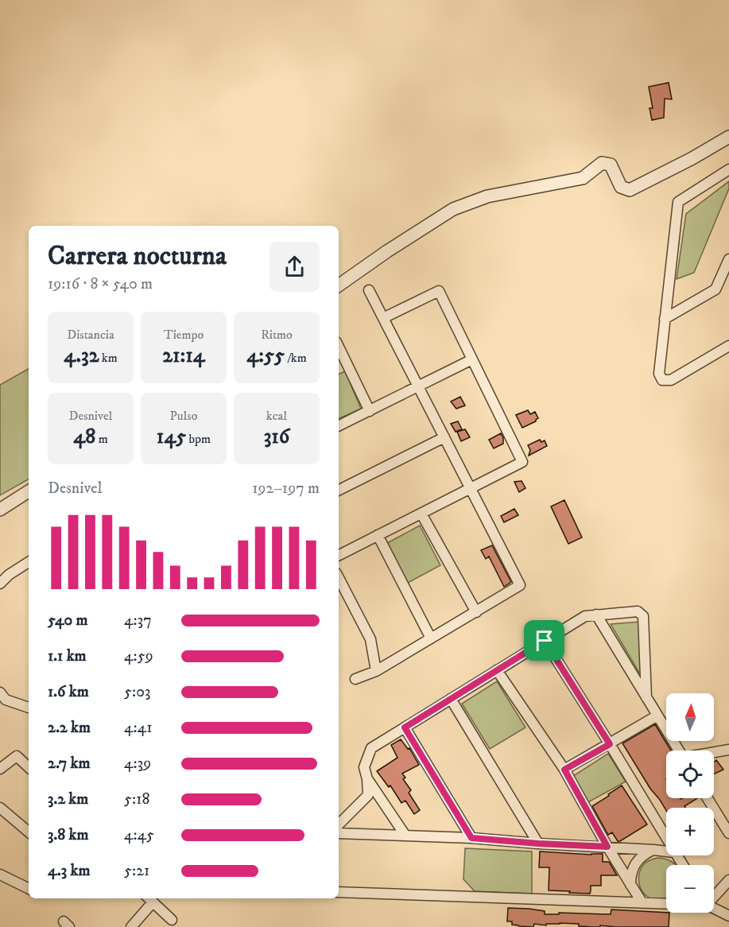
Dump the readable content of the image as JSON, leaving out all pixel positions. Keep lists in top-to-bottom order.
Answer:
{
  "north": "top",
  "page": {
    "heading": ["Carrera nocturna", "19:16 · 8 × 540 m"],
    "stats": [
      ["Distancia", "4.32 km"],
      ["Tiempo", "21:14"],
      ["Ritmo", "4:55 /km"],
      ["Desnivel", "48 m"],
      ["Pulso", "145 bpm"],
      ["kcal", "316"]
    ],
    "chart": ["Desnivel", "192–197 m"],
    "list": [
      {
        "name": "540 m",
        "note": "4:37"
      },
      {
        "name": "1.1 km",
        "note": "4:59"
      },
      {
        "name": "1.6 km",
        "note": "5:03"
      },
      {
        "name": "2.2 km",
        "note": "4:41"
      },
      {
        "name": "2.7 km",
        "note": "4:39"
      },
      {
        "name": "3.2 km",
        "note": "5:18"
      },
      {
        "name": "3.8 km",
        "note": "4:45"
      },
      {
        "name": "4.3 km",
        "note": "5:21"
      }
    ],
    "map_buttons": ["+", "−"]
  }
}
